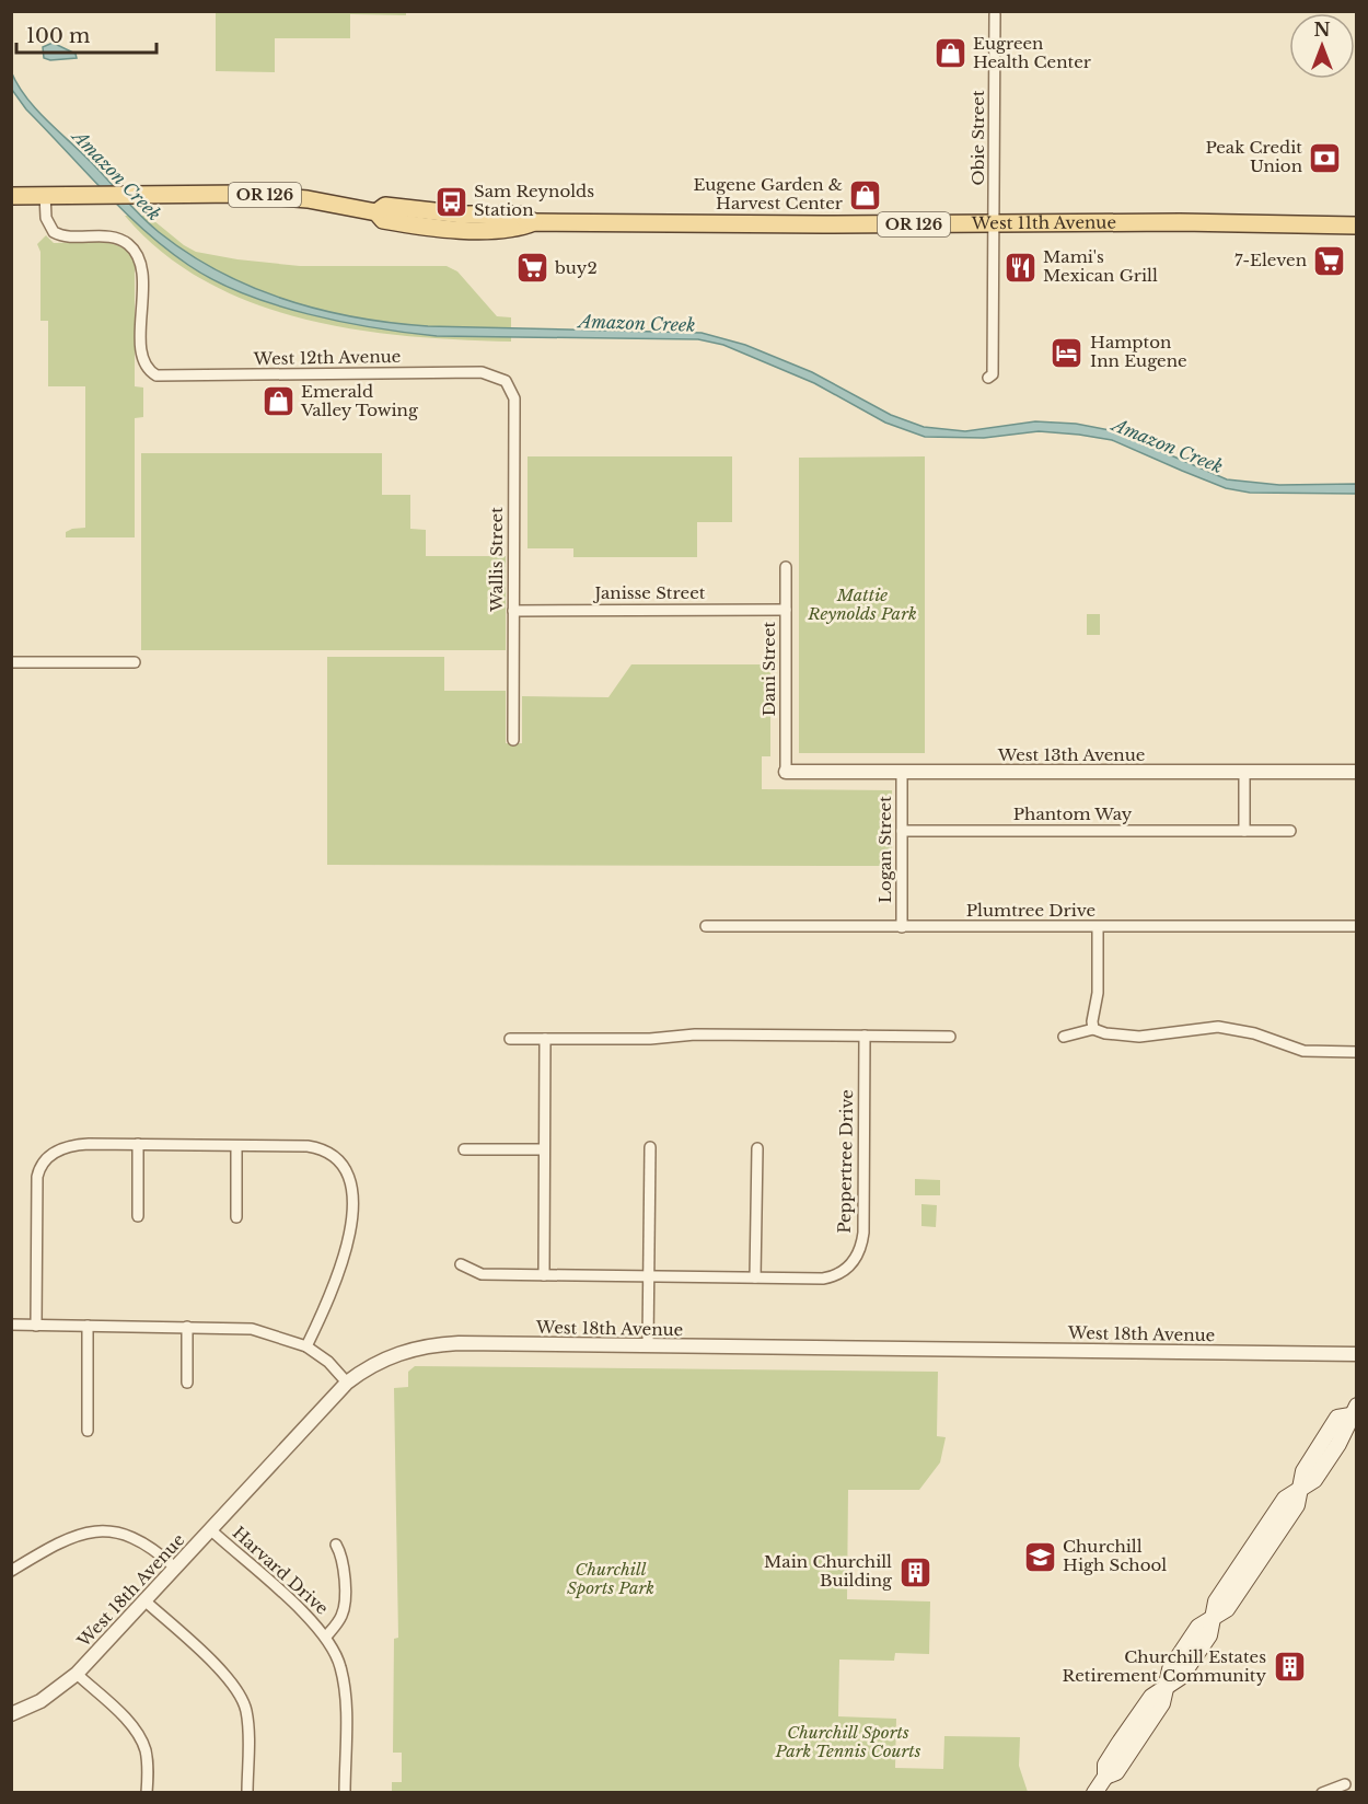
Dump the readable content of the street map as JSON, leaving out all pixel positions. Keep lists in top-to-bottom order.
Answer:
{
  "streets": {
    "main road": ["OR 126", "West 11th Avenue"],
    "street": [
      "Obie Street",
      "West 12th Avenue",
      "Wallis Street",
      "Janisse Street",
      "Dani Street",
      "West 13th Avenue",
      "Phantom Way",
      "Logan Street",
      "Plumtree Drive",
      "Peppertree Drive",
      "West 18th Avenue",
      "Harvard Drive"
    ]
  },
  "crossings": [
    ["Obie Street", "West 11th Avenue"],
    ["West 11th Avenue", "West 12th Avenue"],
    ["West 12th Avenue", "Wallis Street"],
    ["Wallis Street", "Janisse Street"],
    ["Janisse Street", "Dani Street"],
    ["Dani Street", "West 13th Avenue"],
    ["West 13th Avenue", "Logan Street"],
    ["Phantom Way", "Logan Street"],
    ["Logan Street", "Plumtree Drive"],
    ["West 18th Avenue", "Harvard Drive"]
  ],
  "water": ["Amazon Creek"],
  "parks": ["Mattie Reynolds Park", "Churchill Sports Park", "Churchill Sports Park Tennis Courts"],
  "places": {
    "shop": ["Eugreen Health Center", "Eugene Garden & Harvest Center", "Emerald Valley Towing"],
    "bank": ["Peak Credit Union"],
    "bus stop": ["Sam Reynolds Station"],
    "supermarket": ["7-Eleven", "buy2"],
    "restaurant": ["Mami's Mexican Grill"],
    "hotel": ["Hampton Inn Eugene"],
    "school or university": ["Churchill High School"],
    "building": ["Main Churchill Building", "Churchill Estates Retirement Community"]
  },
  "scale_bar": "100 m",
  "north": "top"
}
